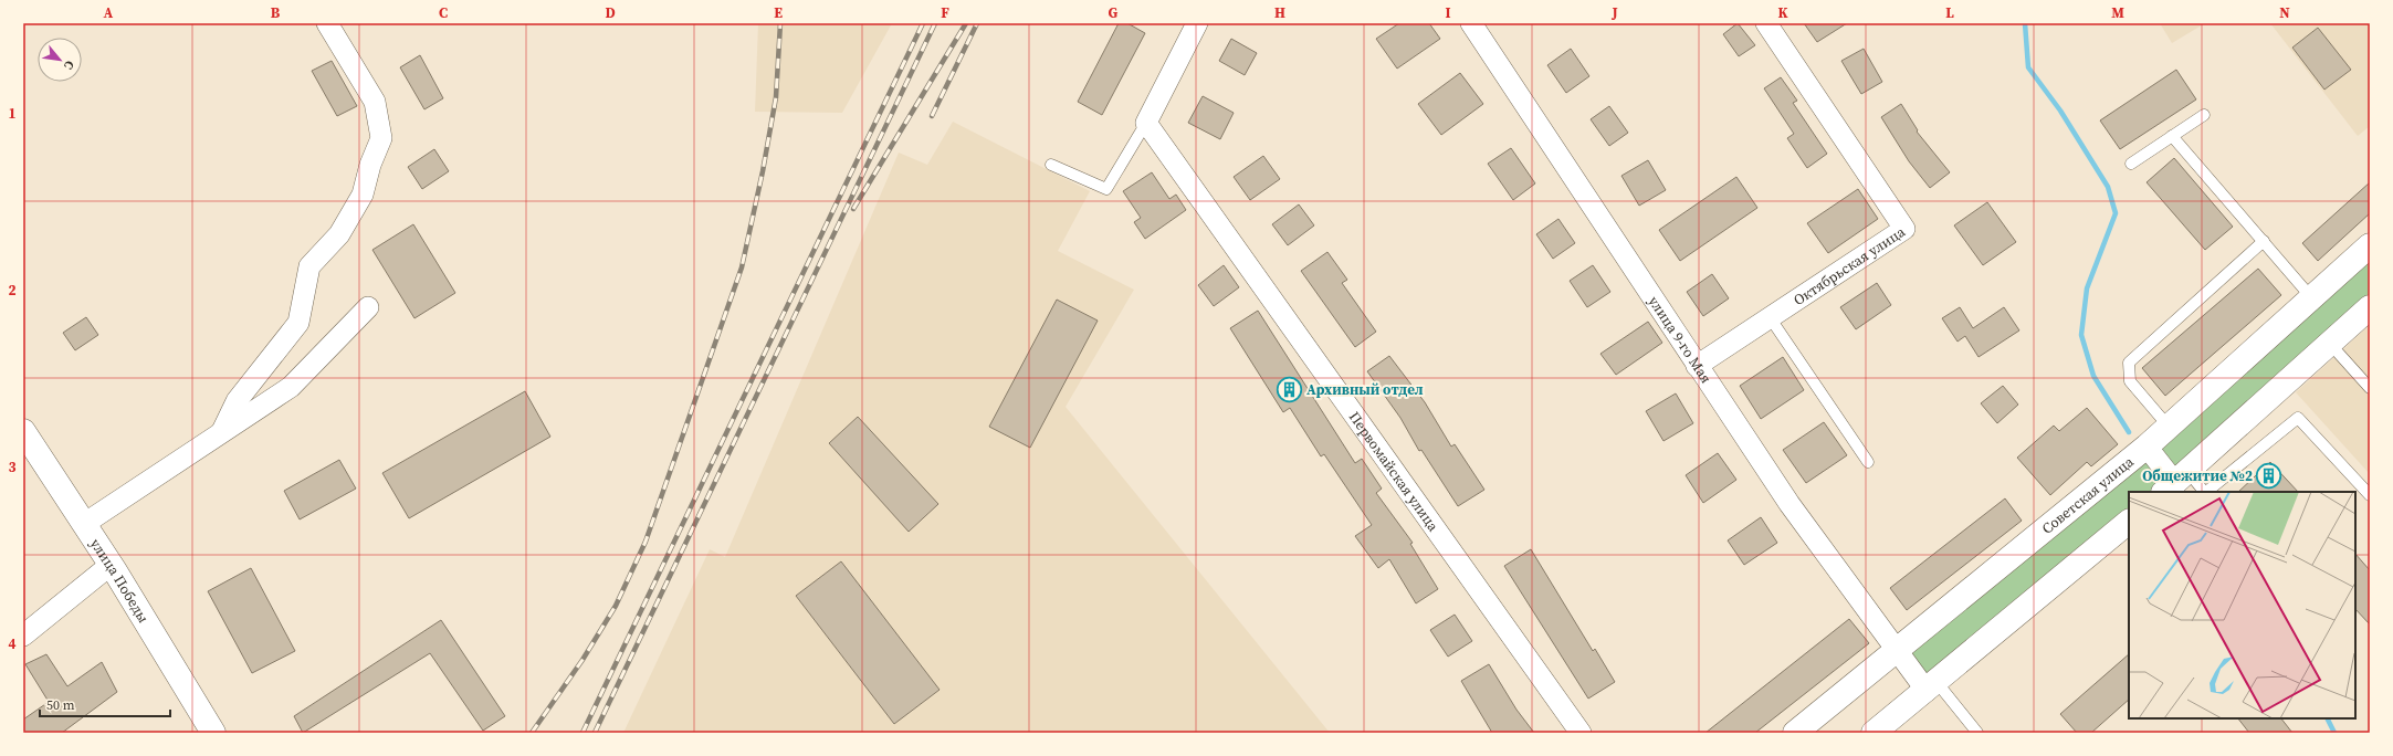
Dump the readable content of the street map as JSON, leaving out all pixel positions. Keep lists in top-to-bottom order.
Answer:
{
  "streets": {
    "main road": ["Советская улица", "улица Победы"],
    "street": ["Октябрьская улица", "улица 9-го Мая", "Первомайская улица"]
  },
  "crossings": [
    ["Октябрьская улица", "улица 9-го Мая"],
    ["улица 9-го Мая", "Советская улица"]
  ],
  "places": {
    "building": ["Архивный отдел", "Общежитие №2"]
  },
  "scale_bar": "50 m",
  "north": "bottom right",
  "grid": {
    "columns": [
      "A",
      "B",
      "C",
      "D",
      "E",
      "F",
      "G",
      "H",
      "I",
      "J",
      "K",
      "L",
      "M",
      "N"
    ],
    "rows": [
      "1",
      "2",
      "3",
      "4"
    ]
  }
}
